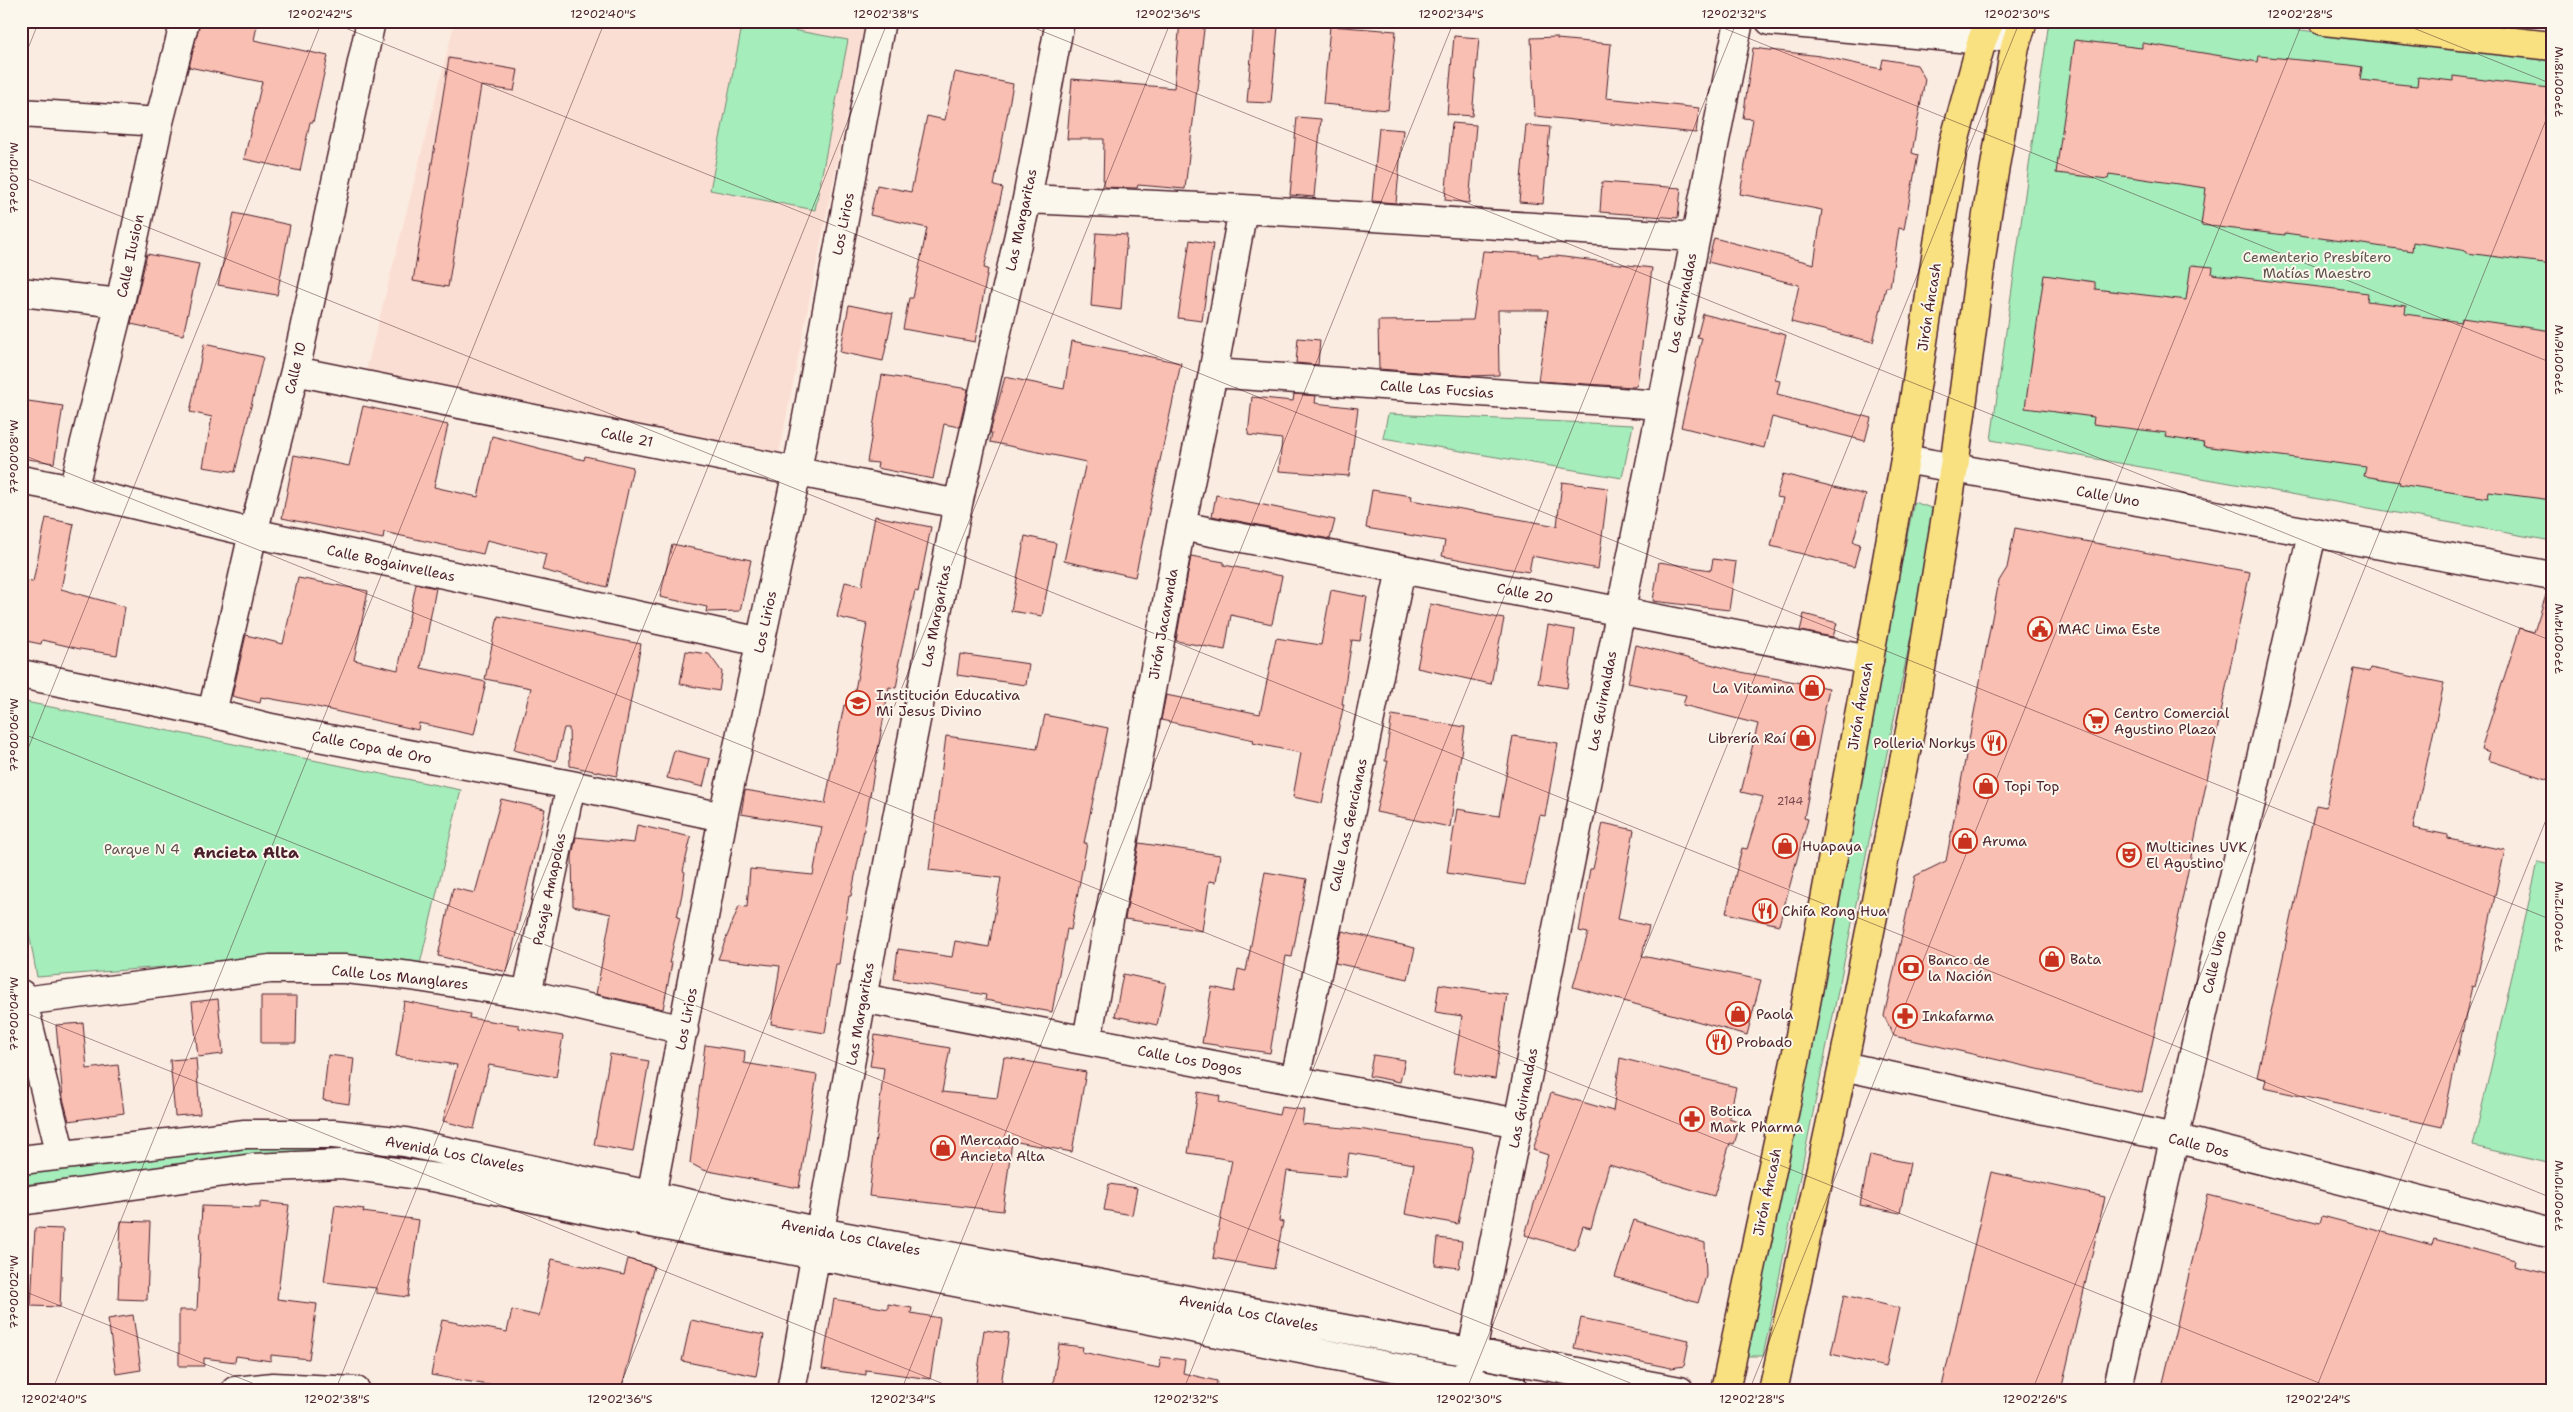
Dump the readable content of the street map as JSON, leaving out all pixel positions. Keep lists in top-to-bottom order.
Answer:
{
  "streets": {
    "main road": ["Jirón Áncash"],
    "street": [
      "Las Margaritas",
      "Los Lirios",
      "Calle Ilusion",
      "Las Guirnaldas",
      "Calle 10",
      "Calle Las Fucsias",
      "Calle 21",
      "Calle Uno",
      "Calle Bogainvelleas",
      "Calle 20",
      "Jirón Jacaranda",
      "Calle Copa de Oro",
      "Calle Las Gencianas",
      "Pasaje Amapolas",
      "Calle Los Manglares",
      "Calle Los Dogos",
      "Calle Dos",
      "Avenida Los Claveles"
    ]
  },
  "crossings": [
    ["Las Margaritas", "Calle 21"],
    ["Las Margaritas", "Calle Los Dogos"],
    ["Las Margaritas", "Avenida Los Claveles"],
    ["Los Lirios", "Calle 21"],
    ["Los Lirios", "Calle Bogainvelleas"],
    ["Los Lirios", "Calle Copa de Oro"],
    ["Los Lirios", "Calle Los Manglares"],
    ["Los Lirios", "Avenida Los Claveles"],
    ["Calle Ilusion", "Calle Bogainvelleas"],
    ["Las Guirnaldas", "Calle Las Fucsias"],
    ["Las Guirnaldas", "Calle 20"],
    ["Las Guirnaldas", "Calle Los Dogos"],
    ["Las Guirnaldas", "Avenida Los Claveles"],
    ["Jirón Áncash", "Calle Uno"],
    ["Jirón Áncash", "Calle 20"],
    ["Calle 10", "Calle 21"],
    ["Calle 10", "Calle Bogainvelleas"],
    ["Calle 10", "Calle Copa de Oro"],
    ["Calle Las Fucsias", "Jirón Jacaranda"],
    ["Calle Uno", "Calle Dos"],
    ["Calle 20", "Jirón Jacaranda"],
    ["Calle 20", "Calle Las Gencianas"],
    ["Jirón Jacaranda", "Calle Los Dogos"],
    ["Calle Copa de Oro", "Pasaje Amapolas"],
    ["Calle Las Gencianas", "Calle Los Dogos"],
    ["Pasaje Amapolas", "Calle Los Manglares"]
  ],
  "districts": ["Ancieta Alta"],
  "parks": ["Cementerio Presbítero Matías Maestro", "Parque N 4"],
  "places": {
    "public building": ["MAC Lima Este"],
    "shop": [
      "La Vitamina",
      "Librería Raí",
      "Topi Top",
      "Aruma",
      "Huapaya",
      "Bata",
      "Paola",
      "Mercado Ancieta Alta"
    ],
    "school or university": ["Institución Educativa Mi Jesus Divino"],
    "supermarket": ["Centro Comercial Agustino Plaza"],
    "restaurant": ["Polleria Norkys", "Chifa Rong Hua", "Probado"],
    "theatre": ["Multicines UVK El Agustino"],
    "bank": ["Banco de la Nación"],
    "pharmacy": ["Inkafarma", "Botica Mark Pharma"]
  },
  "house_numbers": ["2144"],
  "coordinates": [
    "12°02'42\"S",
    "12°02'40\"S",
    "12°02'38\"S",
    "12°02'36\"S",
    "12°02'34\"S",
    "12°02'32\"S",
    "12°02'30\"S",
    "12°02'28\"S",
    "77°00'18\"W",
    "77°00'10\"W",
    "77°00'16\"W",
    "77°00'08\"W",
    "77°00'14\"W",
    "77°00'06\"W",
    "77°00'12\"W",
    "77°00'04\"W",
    "77°00'02\"W",
    "12°02'26\"S",
    "12°02'24\"S"
  ]
}
